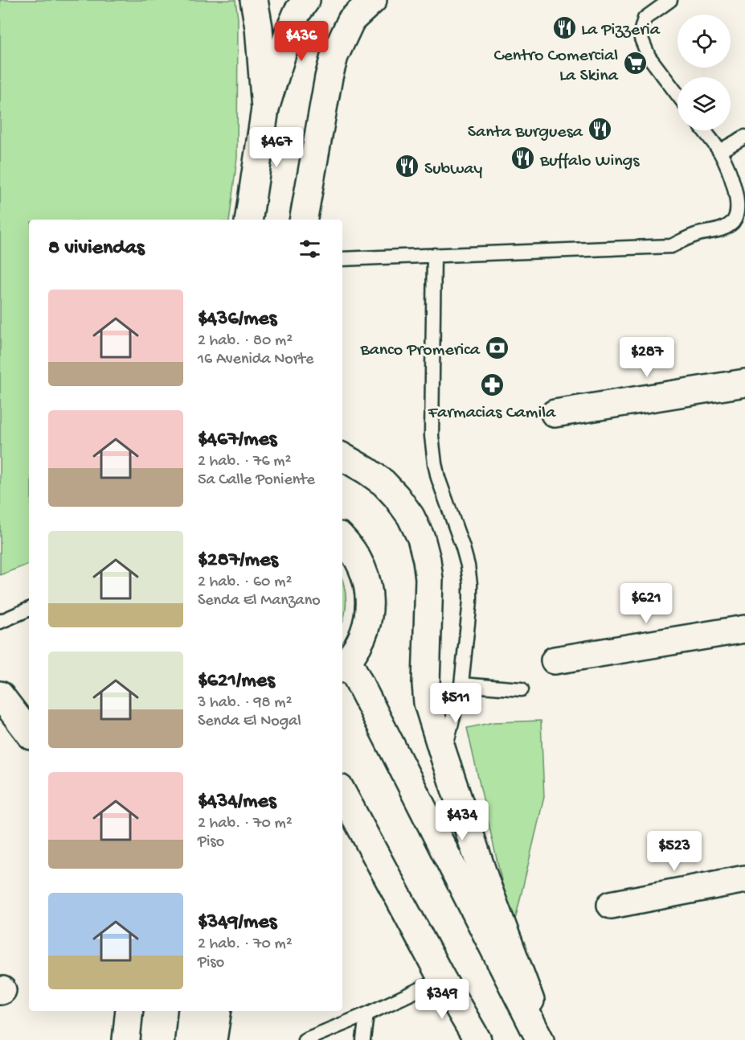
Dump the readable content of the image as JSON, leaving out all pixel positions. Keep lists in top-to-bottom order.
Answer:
{
  "places": {
    "restaurant": [
      "La Pizzeria",
      "Santa Burguesa",
      "Buffalo Wings",
      "Subway"
    ],
    "supermarket": ["Centro Comercial La Skina"],
    "bank": ["Banco Promerica"],
    "pharmacy": ["Farmacias Camila"]
  },
  "page": {
    "price": [
      "$436",
      "$467",
      "$287",
      "$621",
      "$511",
      "$434",
      "$523",
      "$349"
    ],
    "heading": "8 viviendas",
    "list": [
      {
        "name": "$436/mes",
        "note": "2 hab. · 80 m² · 16 Avenida Norte"
      },
      {
        "name": "$467/mes",
        "note": "2 hab. · 76 m² · 5a Calle Poniente"
      },
      {
        "name": "$287/mes",
        "note": "2 hab. · 60 m² · Senda El Manzano"
      },
      {
        "name": "$621/mes",
        "note": "3 hab. · 98 m² · Senda El Nogal"
      },
      {
        "name": "$434/mes",
        "note": "2 hab. · 70 m² · Piso"
      },
      {
        "name": "$349/mes",
        "note": "2 hab. · 70 m² · Piso"
      }
    ]
  }
}
